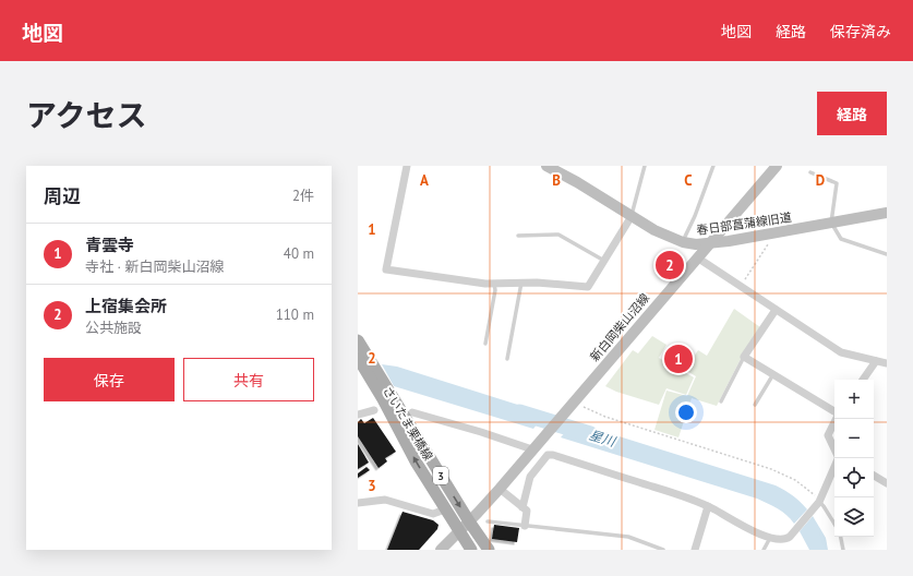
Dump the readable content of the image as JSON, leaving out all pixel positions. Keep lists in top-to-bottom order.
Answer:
{
  "streets": {
    "main road": ["さいたま栗橋線", "3"],
    "street": ["春日部菖蒲線旧道", "新白岡柴山沼線"]
  },
  "crossings": [
    ["春日部菖蒲線旧道", "新白岡柴山沼線"]
  ],
  "water": ["星川"],
  "page": {
    "header": "地図",
    "nav": ["地図", "経路", "保存済み"],
    "title": "アクセス",
    "buttons": [
      "経路",
      ["保存", "共有"]
    ],
    "heading": ["周辺", "2件"],
    "list": [
      {
        "mark": "1",
        "name": "青雲寺",
        "note": "寺社 · 新白岡柴山沼線",
        "value": "40 m"
      },
      {
        "mark": "2",
        "name": "上宿集会所",
        "note": "公共施設",
        "value": "110 m"
      }
    ],
    "pins": ["2", "1"],
    "map_buttons": ["+", "−"]
  },
  "grid": {
    "columns": [
      "A",
      "B",
      "C",
      "D"
    ],
    "rows": ["1", "2", "3"]
  }
}
